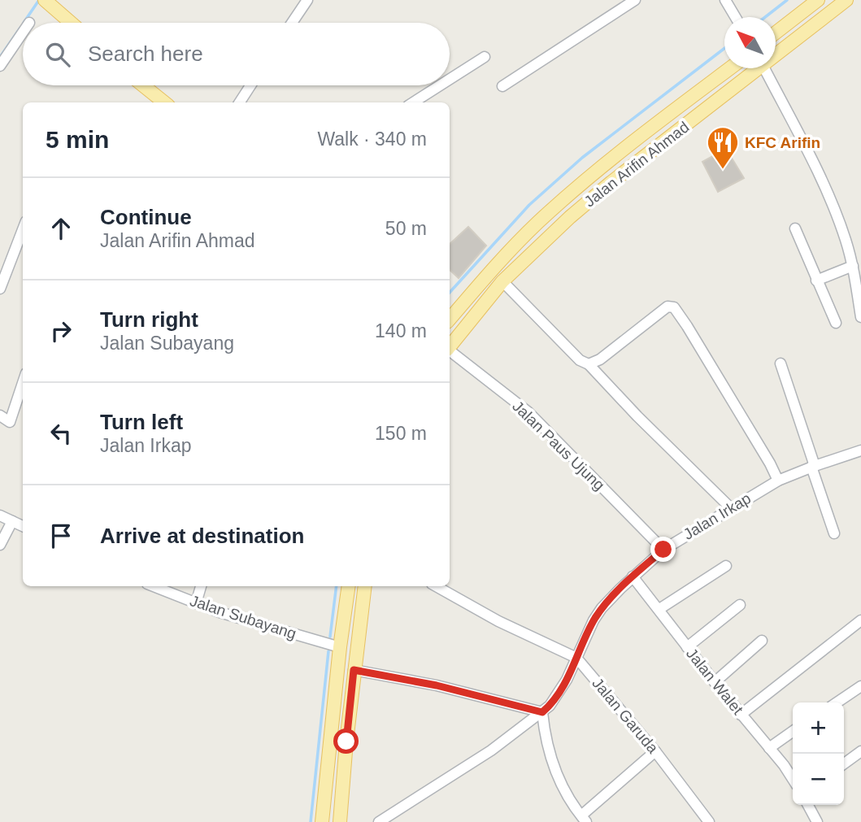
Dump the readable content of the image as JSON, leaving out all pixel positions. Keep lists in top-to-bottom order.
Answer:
{
  "streets": {
    "main road": ["Jalan Arifin Ahmad"],
    "street": [
      "Jalan Paus Ujung",
      "Jalan Irkap",
      "Jalan Subayang",
      "Jalan Walet",
      "Jalan Garuda"
    ]
  },
  "crossings": [
    ["Jalan Paus Ujung", "Jalan Irkap"],
    ["Jalan Irkap", "Jalan Walet"],
    ["Jalan Irkap", "Jalan Garuda"]
  ],
  "places": {
    "restaurant": ["KFC Arifin"]
  },
  "north": "top left",
  "page": {
    "search": "Search here",
    "heading": ["5 min", "Walk · 340 m"],
    "list": [
      ["Continue", "Jalan Arifin Ahmad", "50 m"],
      ["Turn right", "Jalan Subayang", "140 m"],
      ["Turn left", "Jalan Irkap", "150 m"],
      "Arrive at destination"
    ],
    "map_buttons": ["+", "−"]
  }
}
